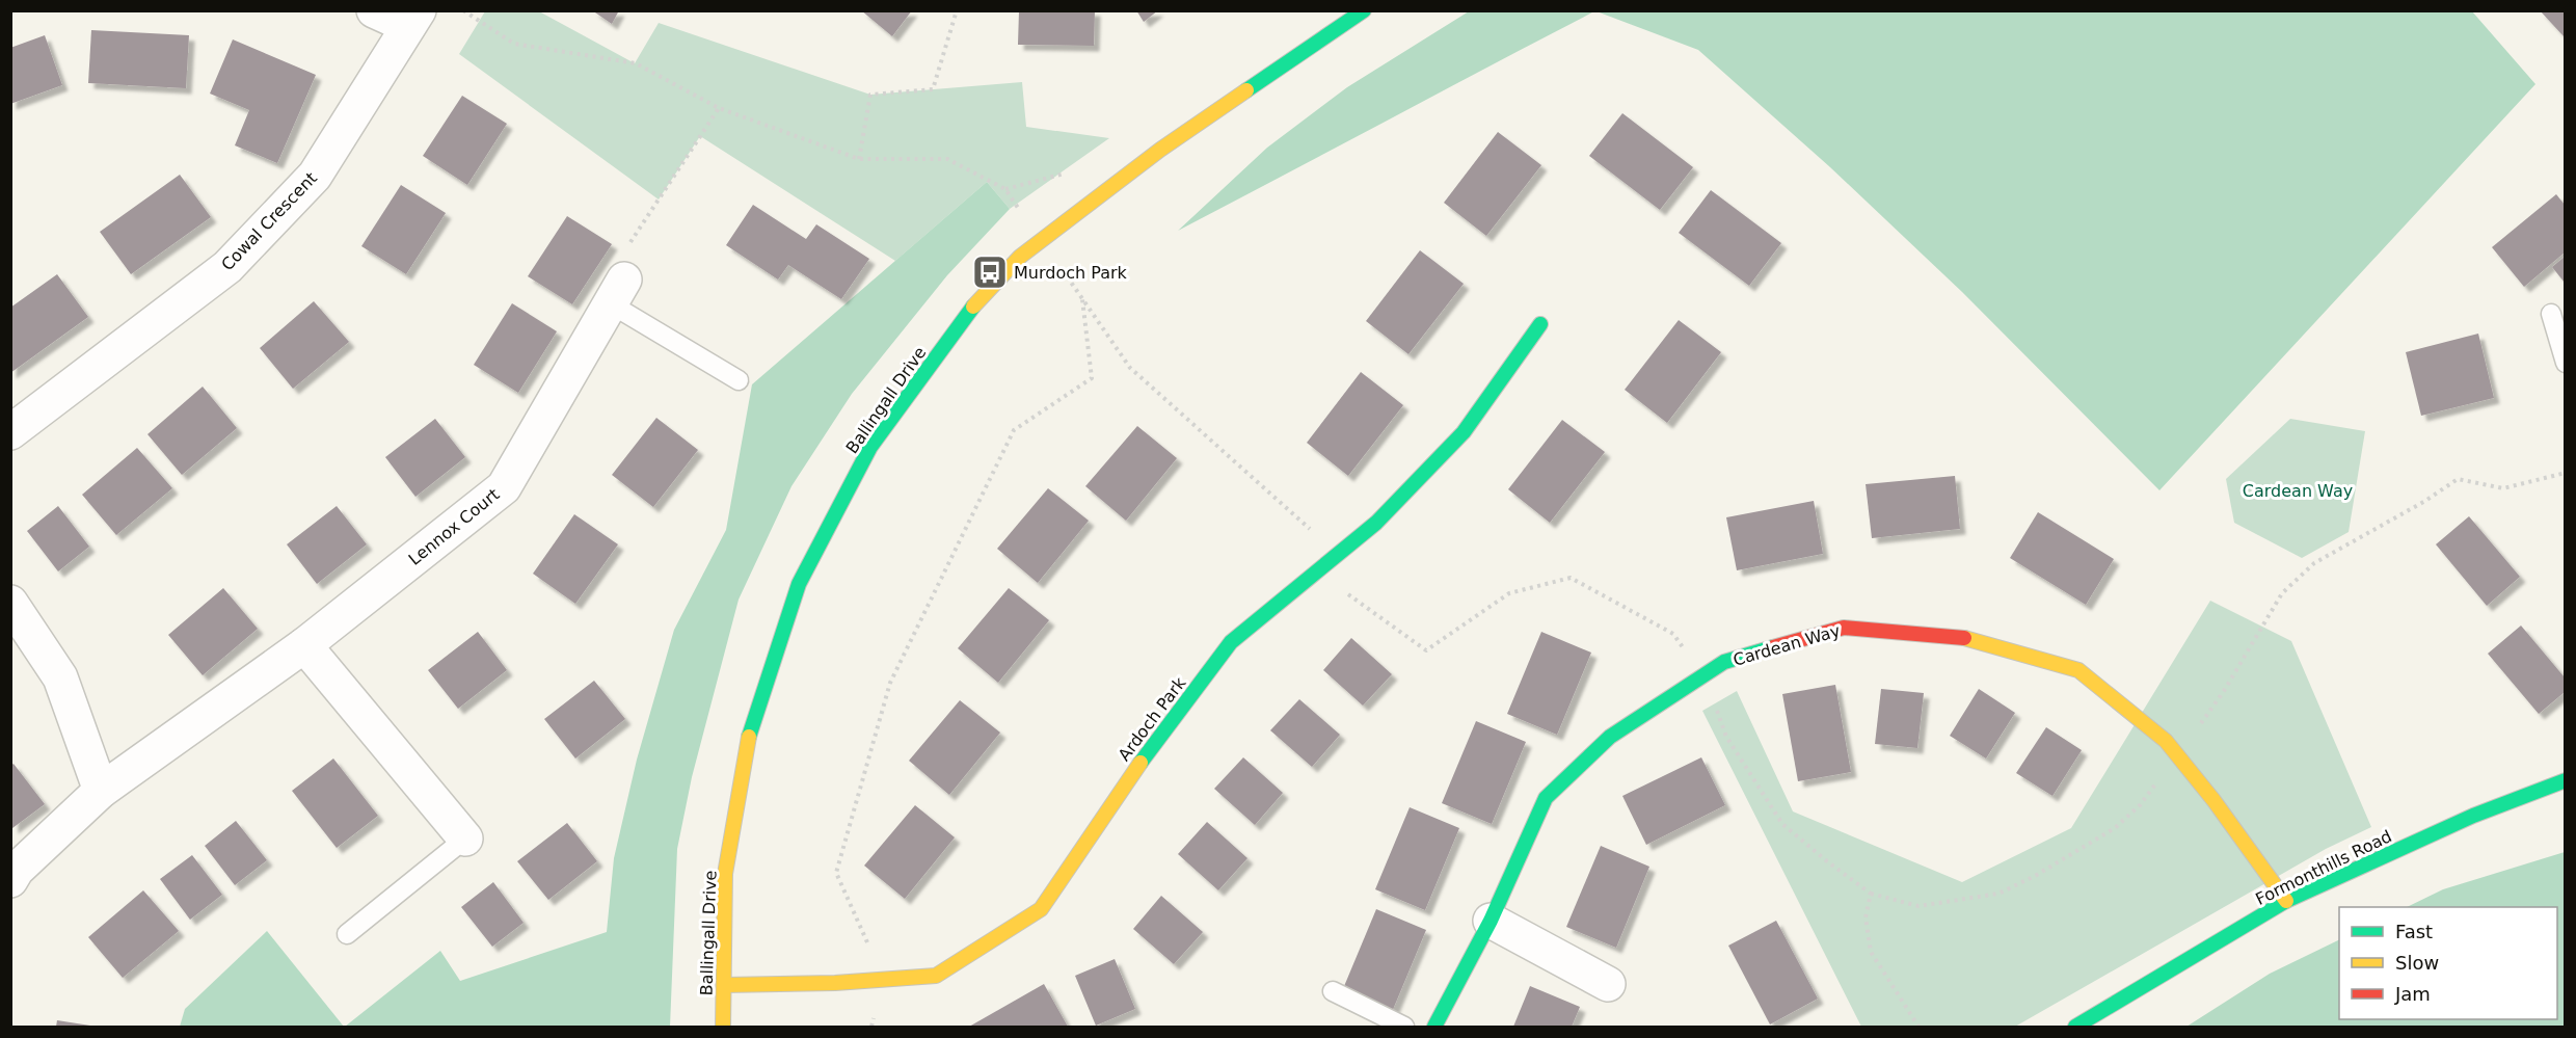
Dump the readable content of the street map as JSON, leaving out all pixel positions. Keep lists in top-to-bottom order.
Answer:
{
  "streets": {
    "street": [
      "Cowal Crescent",
      "Ballingall Drive",
      "Lennox Court",
      "Cardean Way",
      "Ardoch Park",
      "Formonthills Road"
    ]
  },
  "crossings": [
    ["Ballingall Drive", "Ardoch Park"],
    ["Cardean Way", "Formonthills Road"]
  ],
  "parks": ["Cardean Way"],
  "places": {
    "bus stop": ["Murdoch Park"]
  },
  "legend": ["Fast", "Slow", "Jam"]
}
